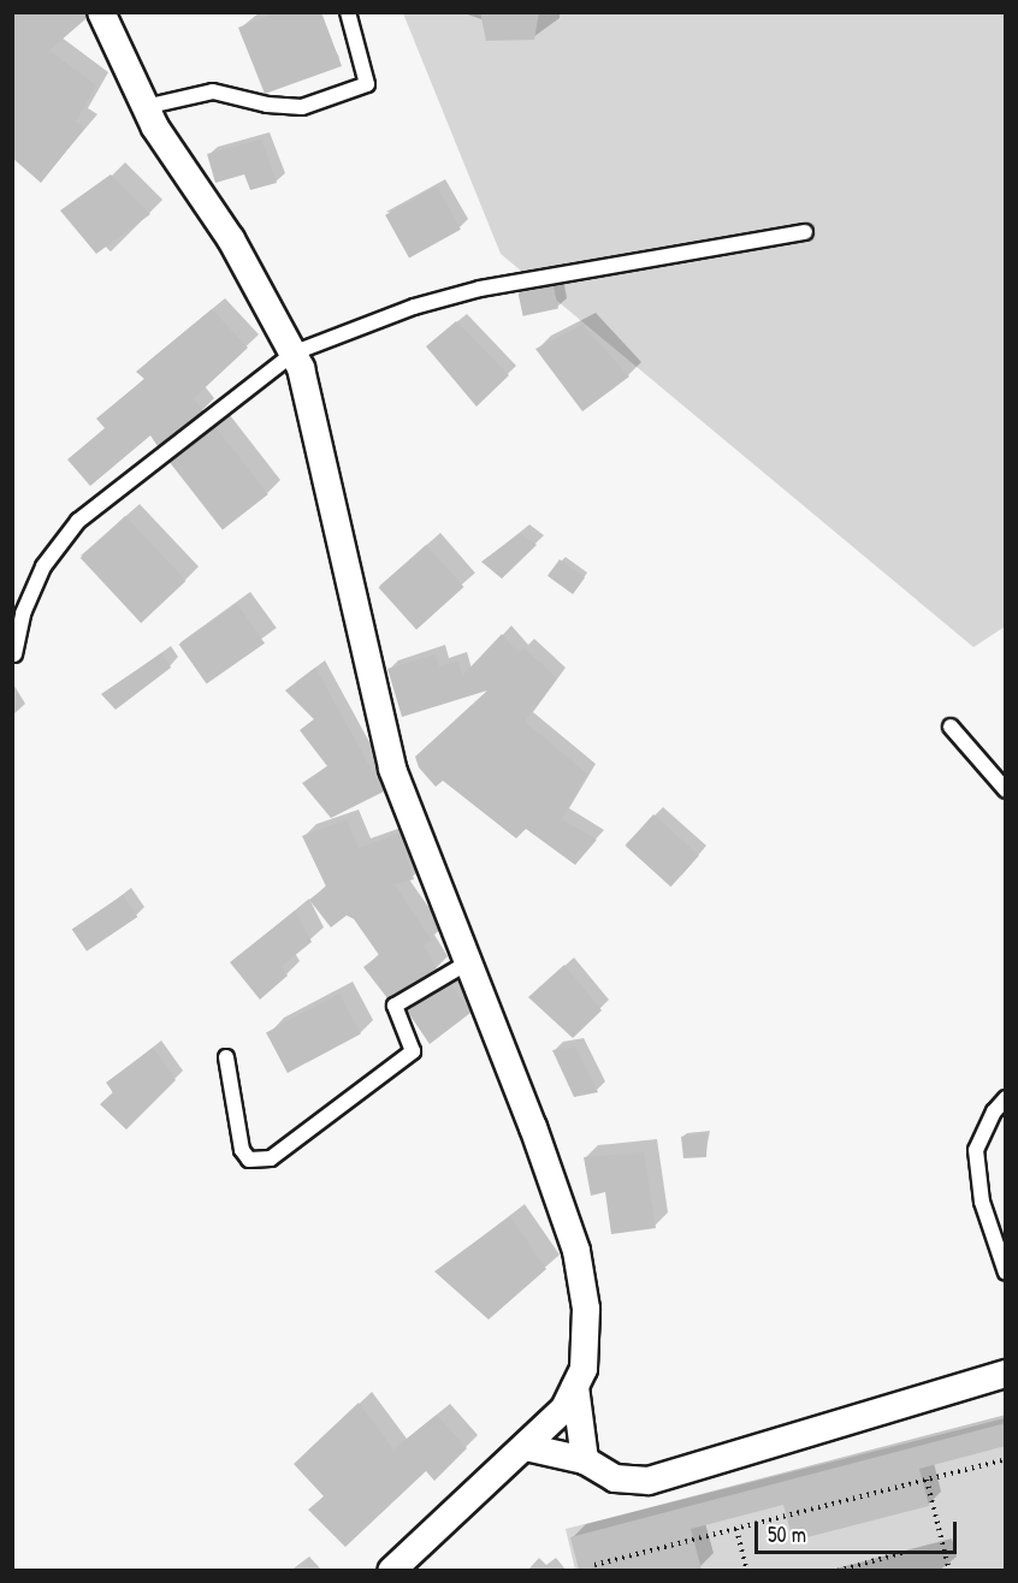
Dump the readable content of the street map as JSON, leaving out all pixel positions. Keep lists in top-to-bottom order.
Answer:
{
  "scale_bar": "50 m"
}
